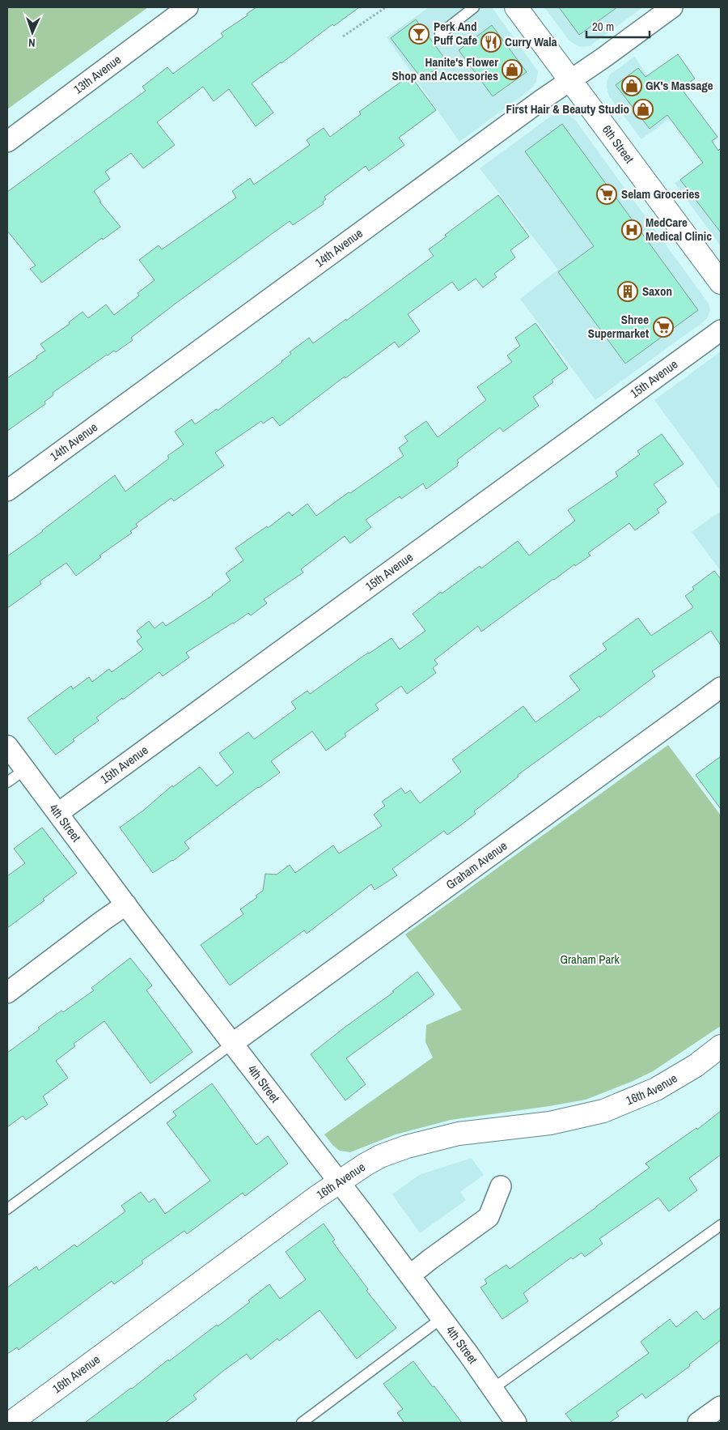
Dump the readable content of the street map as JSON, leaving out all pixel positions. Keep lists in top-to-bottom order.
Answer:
{
  "streets": {
    "street": [
      "13th Avenue",
      "6th Street",
      "14th Avenue",
      "15th Avenue",
      "4th Street",
      "Graham Avenue",
      "16th Avenue"
    ]
  },
  "crossings": [
    ["6th Street", "14th Avenue"],
    ["15th Avenue", "4th Street"],
    ["4th Street", "Graham Avenue"],
    ["4th Street", "16th Avenue"]
  ],
  "parks": ["Graham Park"],
  "places": {
    "bar": ["Perk And Puff Cafe"],
    "restaurant": ["Curry Wala"],
    "shop": ["Hanite's Flower Shop and Accessories", "GK's Massage", "First Hair & Beauty Studio"],
    "supermarket": ["Selam Groceries", "Shree Supermarket"],
    "hospital": ["MedCare Medical Clinic"],
    "building": ["Saxon"]
  },
  "scale_bar": "20 m",
  "north": "bottom"
}
